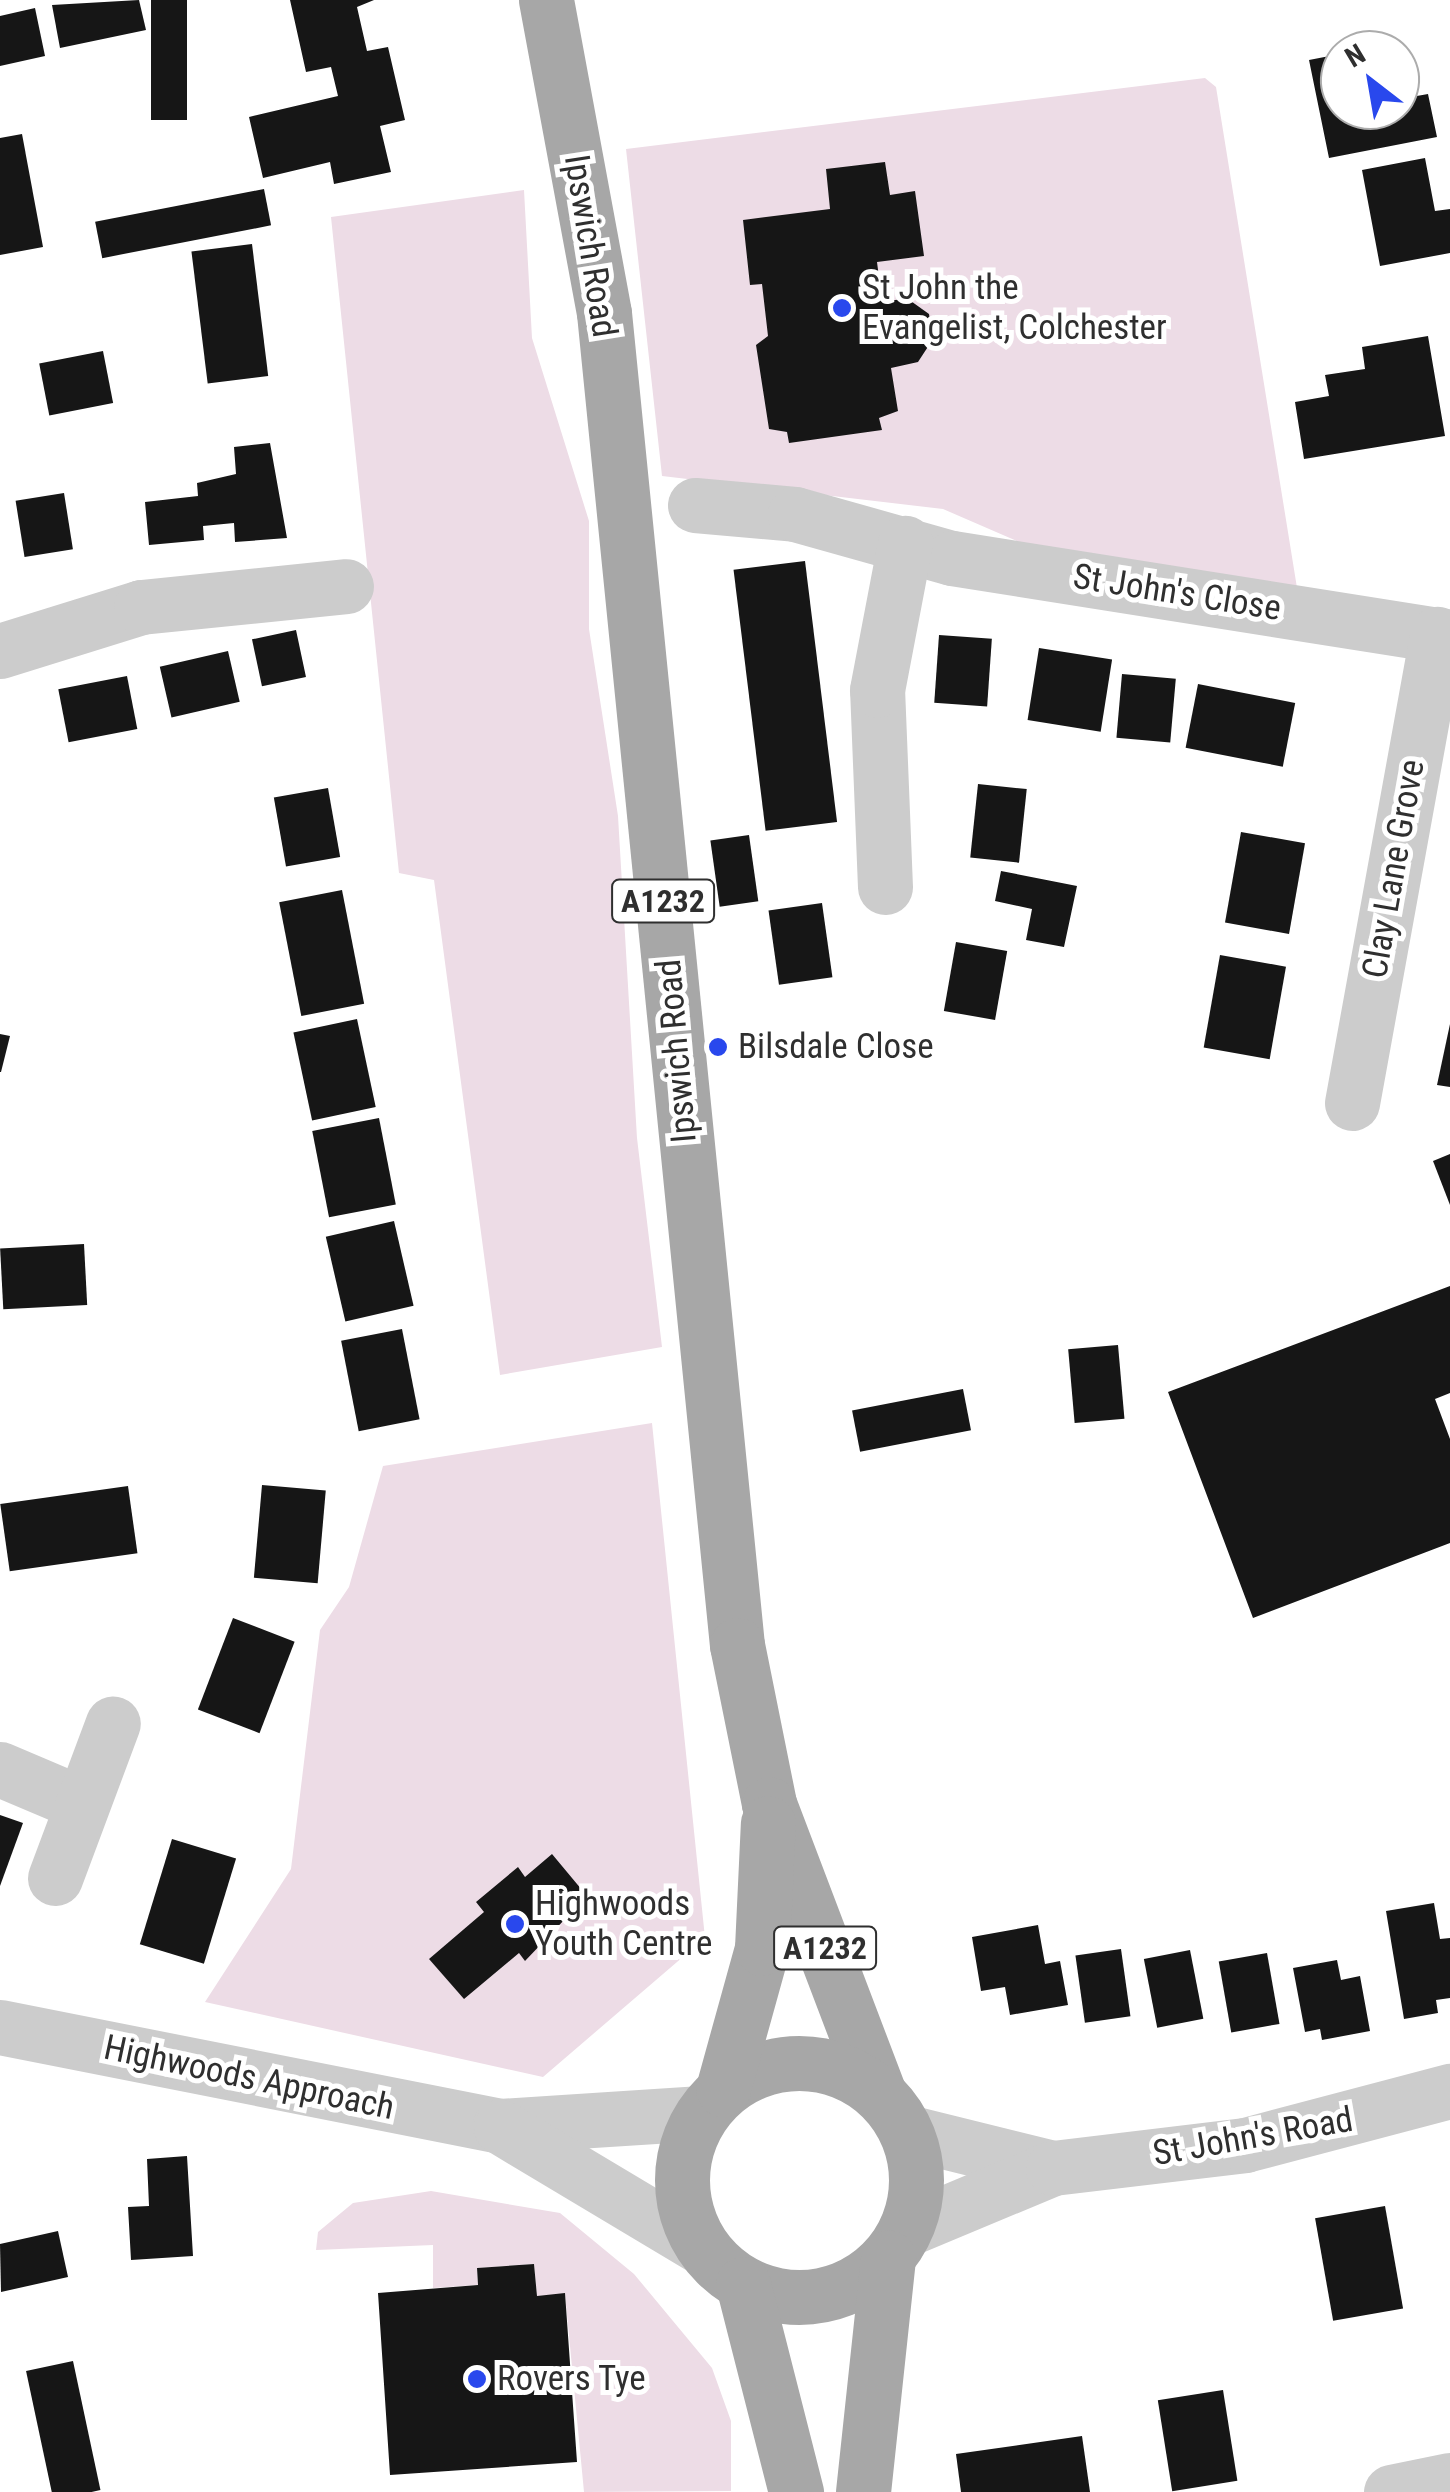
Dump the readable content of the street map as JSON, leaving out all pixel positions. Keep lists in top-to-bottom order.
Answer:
{
  "streets": {
    "main road": ["Ipswich Road", "A1232"],
    "street": [
      "St John's Close",
      "Clay Lane Grove",
      "Highwoods Approach",
      "St John's Road"
    ]
  },
  "crossings": [
    ["Ipswich Road", "A1232"],
    ["Ipswich Road", "Highwoods Approach"],
    ["Ipswich Road", "St John's Road"],
    ["St John's Close", "Clay Lane Grove"],
    ["A1232", "Highwoods Approach"],
    ["A1232", "St John's Road"],
    ["Highwoods Approach", "St John's Road"]
  ],
  "places": [
    "St John the Evangelist, Colchester",
    "Bilsdale Close",
    "Highwoods Youth Centre",
    "Rovers Tye"
  ],
  "north": "top left"
}
